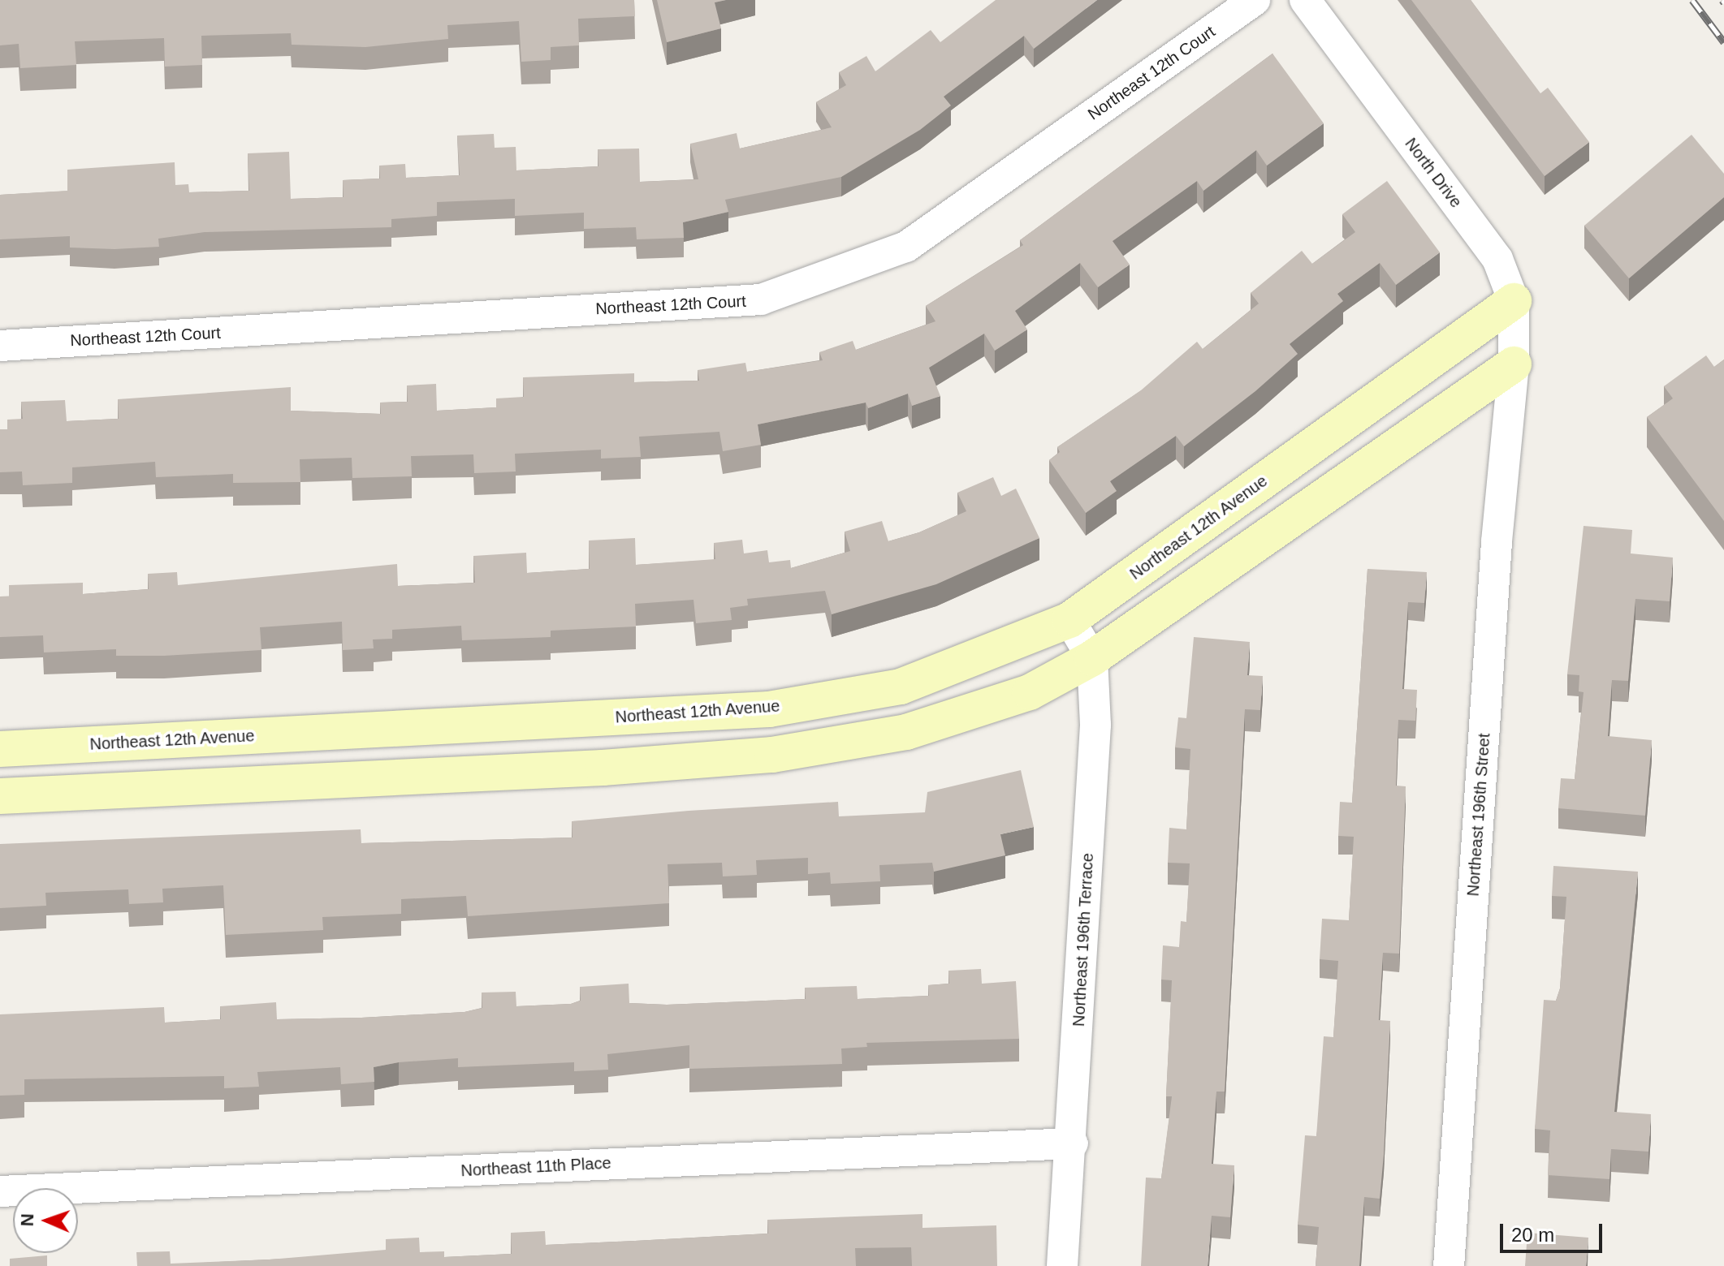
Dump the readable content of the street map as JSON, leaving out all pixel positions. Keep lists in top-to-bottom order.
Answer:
{
  "streets": {
    "street": [
      "Northeast 12th Court",
      "North Drive",
      "Northeast 12th Avenue",
      "Northeast 196th Street",
      "Northeast 196th Terrace",
      "Northeast 11th Place"
    ]
  },
  "crossings": [
    ["North Drive", "Northeast 12th Avenue"],
    ["North Drive", "Northeast 196th Street"],
    ["Northeast 12th Avenue", "Northeast 196th Terrace"],
    ["Northeast 196th Terrace", "Northeast 11th Place"]
  ],
  "scale_bar": "20 m",
  "north": "left"
}
